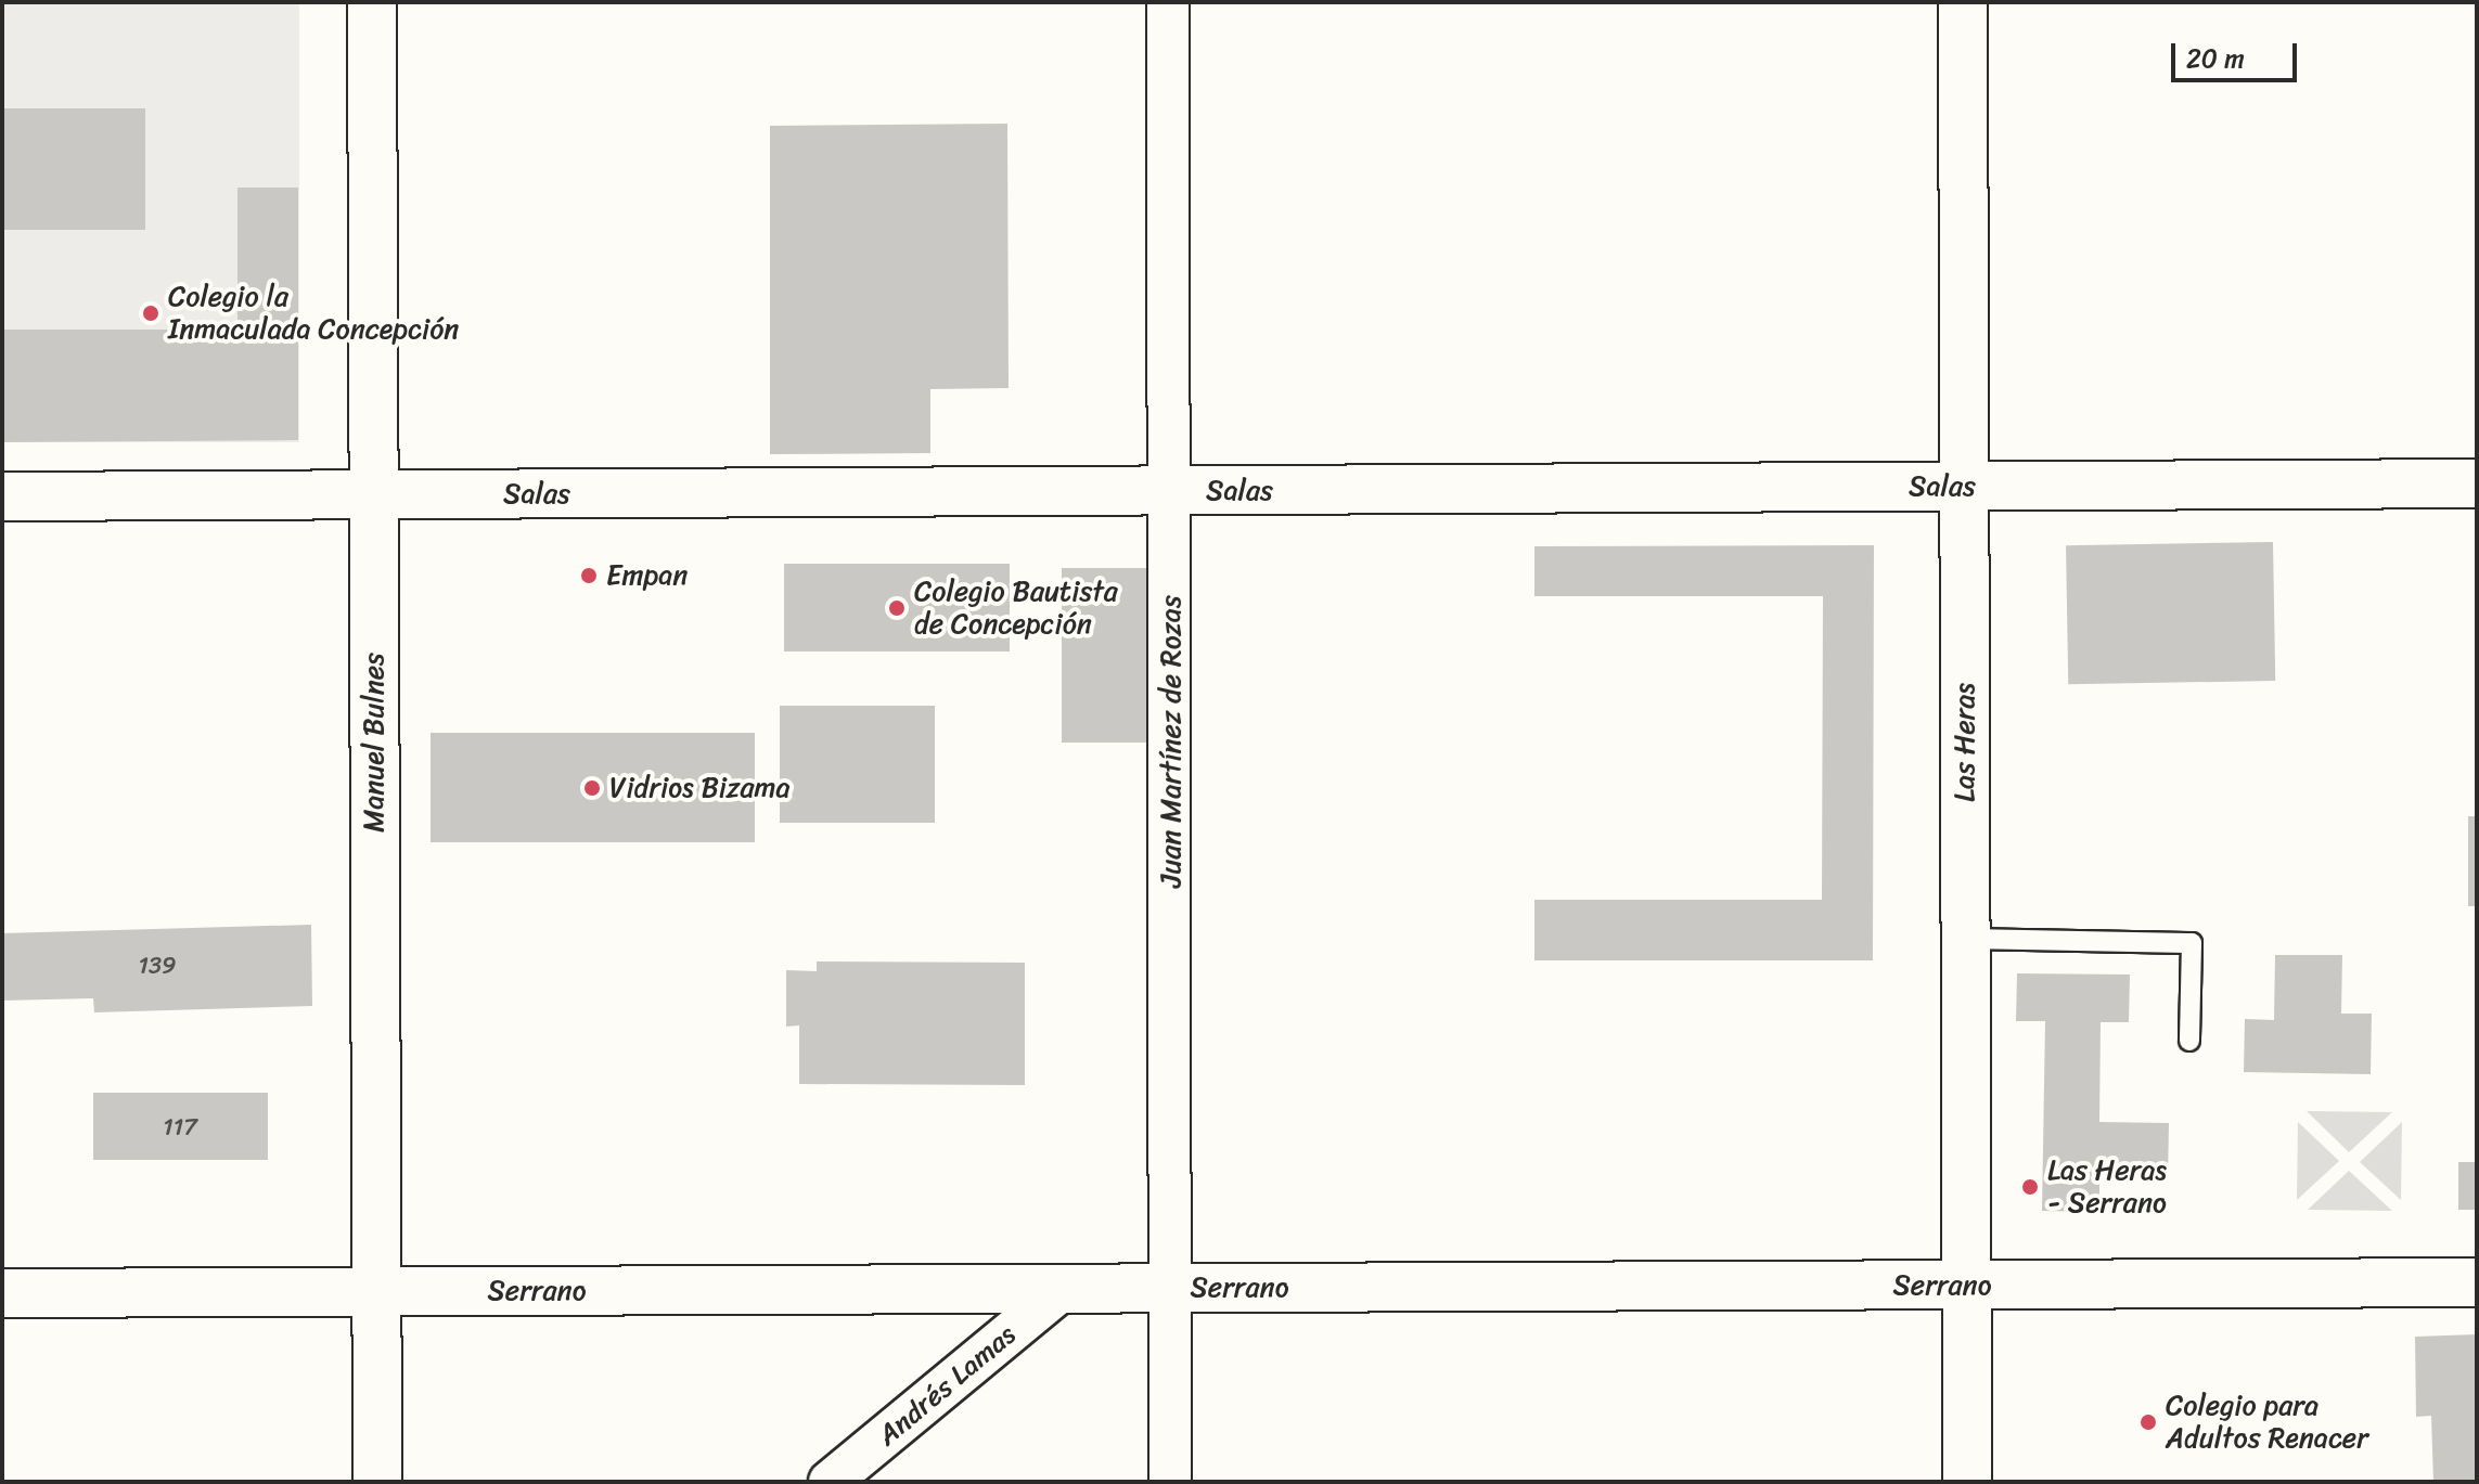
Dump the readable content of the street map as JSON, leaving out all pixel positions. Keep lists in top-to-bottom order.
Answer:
{
  "streets": {
    "street": [
      "Salas",
      "Juan Martínez de Rozas",
      "Manuel Bulnes",
      "Las Heras",
      "Serrano",
      "Andrés Lamas"
    ]
  },
  "crossings": [
    ["Salas", "Juan Martínez de Rozas"],
    ["Salas", "Manuel Bulnes"],
    ["Salas", "Las Heras"],
    ["Juan Martínez de Rozas", "Serrano"],
    ["Manuel Bulnes", "Serrano"],
    ["Las Heras", "Serrano"],
    ["Serrano", "Andrés Lamas"]
  ],
  "places": [
    "Colegio la Inmaculada Concepción",
    "Empan",
    "Colegio Bautista de Concepción",
    "Vidrios Bizama",
    "Las Heras - Serrano",
    "Colegio para Adultos Renacer"
  ],
  "house_numbers": ["139", "117"],
  "scale_bar": "20 m"
}
